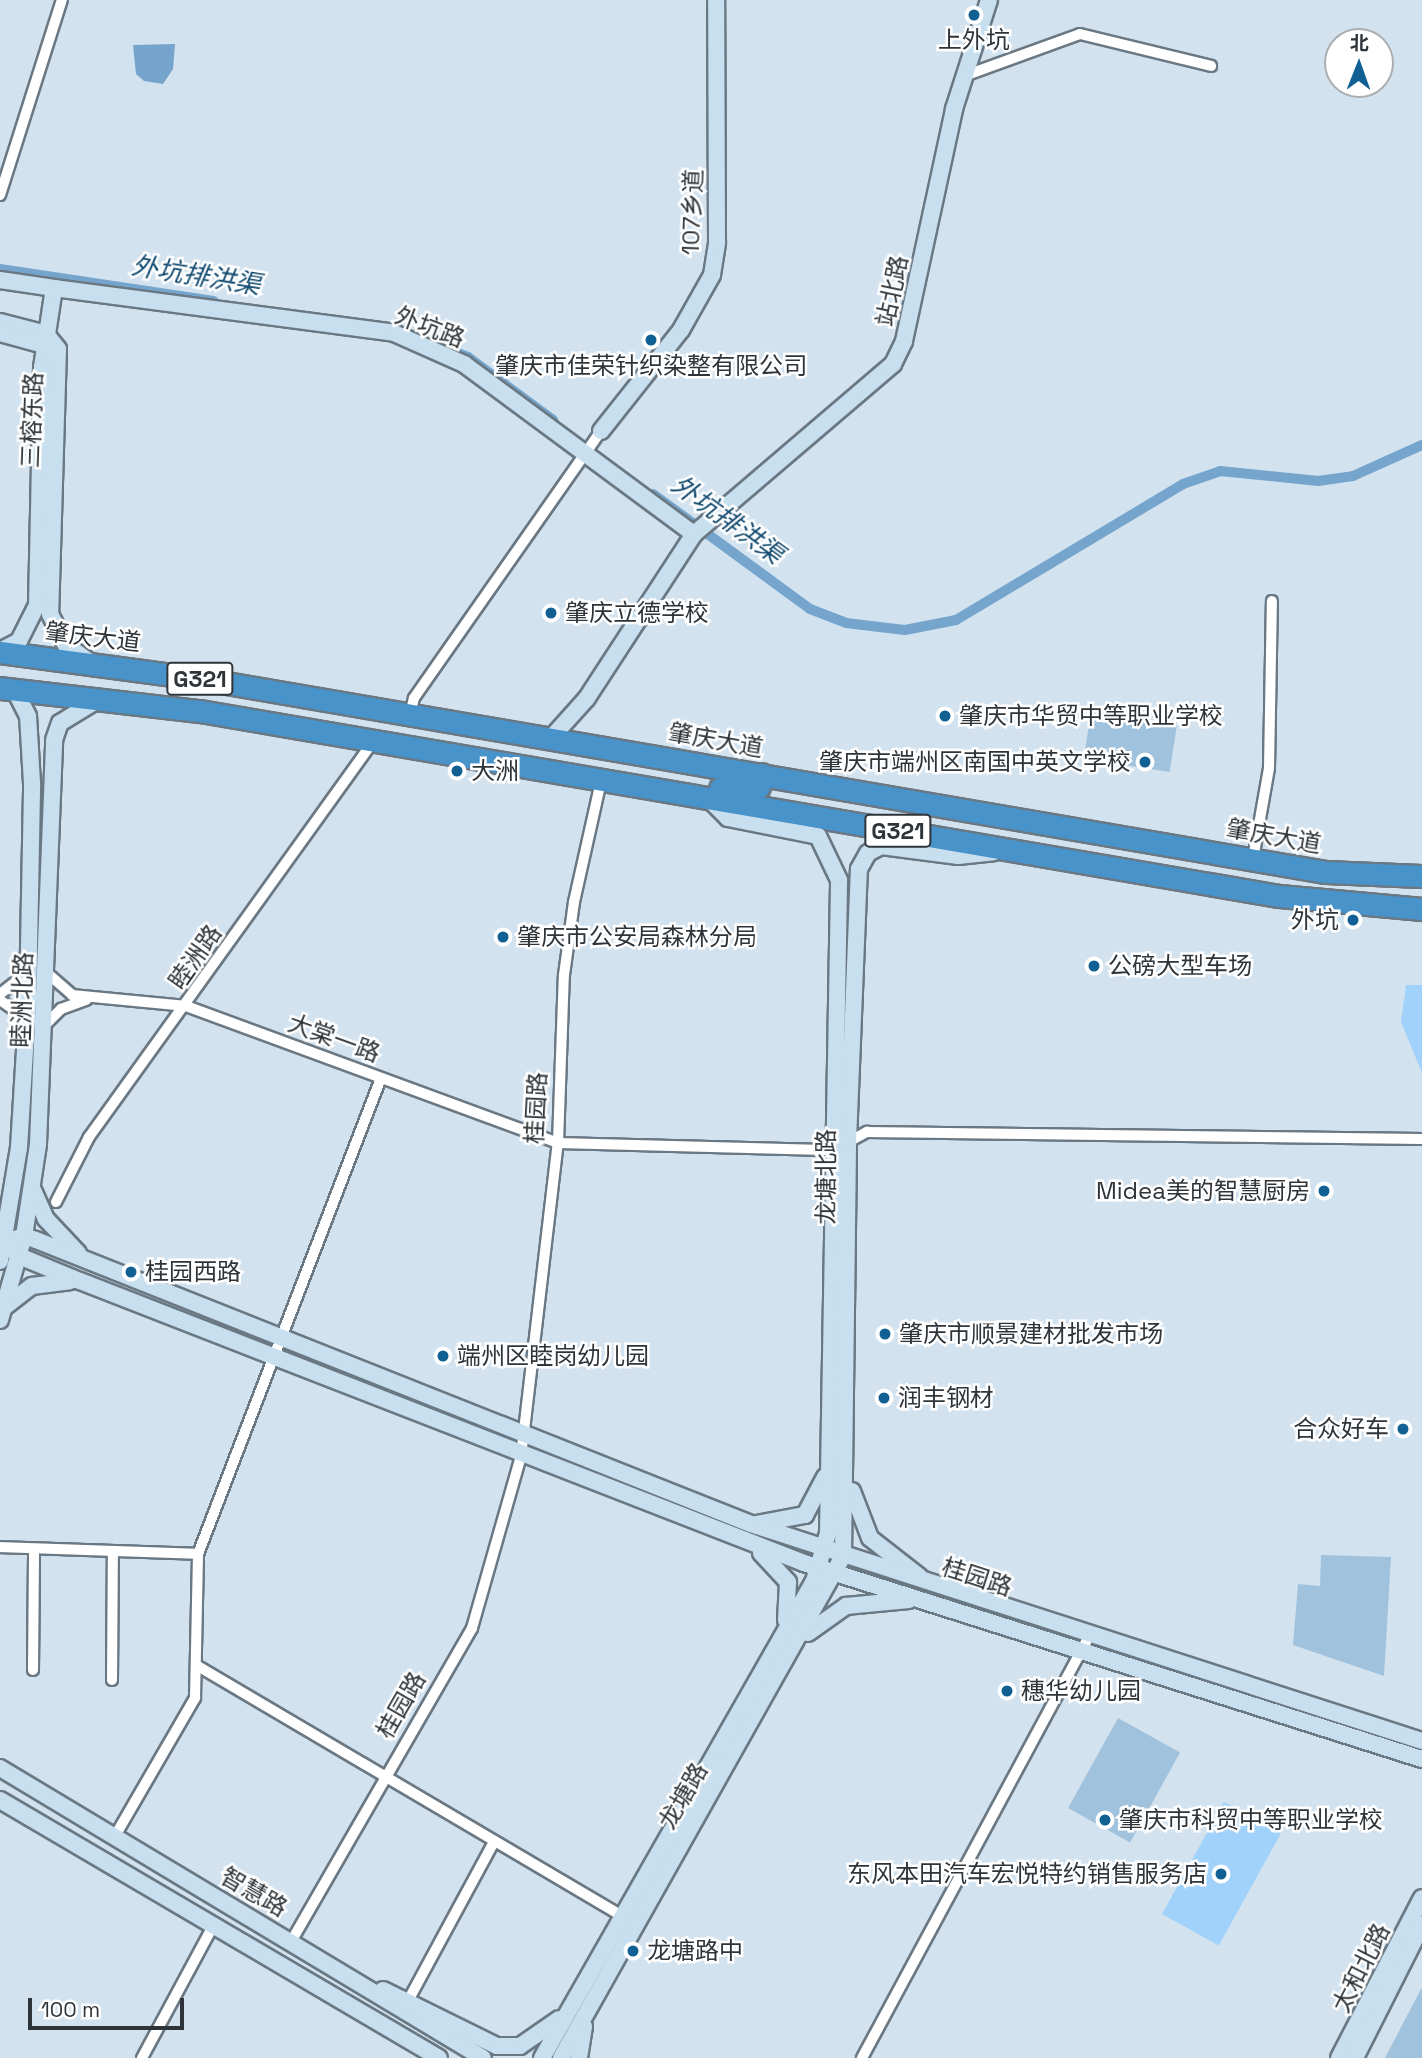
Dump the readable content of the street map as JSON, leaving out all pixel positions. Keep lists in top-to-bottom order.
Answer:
{
  "streets": {
    "highway": ["肇庆大道", "G321"],
    "main road": [
      "107乡道",
      "站北路",
      "外坑路",
      "三榕东路",
      "睦洲北路",
      "桂园路",
      "龙塘北路",
      "龙塘路",
      "智慧路",
      "太和北路"
    ],
    "street": ["睦洲路", "大棠一路"]
  },
  "crossings": [
    ["站北路", "外坑路"],
    ["外坑路", "三榕东路"],
    ["G321", "睦洲路"],
    ["G321", "睦洲北路"],
    ["G321", "桂园路"],
    ["G321", "龙塘北路"],
    ["睦洲路", "大棠一路"],
    ["睦洲北路", "桂园路"],
    ["大棠一路", "桂园路"],
    ["大棠一路", "龙塘北路"],
    ["桂园路", "龙塘北路"],
    ["桂园路", "龙塘路"],
    ["桂园路", "智慧路"],
    ["龙塘北路", "龙塘路"]
  ],
  "water": ["外坑排洪渠"],
  "places": [
    "上外坑",
    "肇庆市佳荣针织染整有限公司",
    "肇庆立德学校",
    "肇庆市华贸中等职业学校",
    "肇庆市端州区南国中英文学校",
    "大洲",
    "外坑",
    "肇庆市公安局森林分局",
    "公磅大型车场",
    "Midea美的智慧厨房",
    "桂园西路",
    "肇庆市顺景建材批发市场",
    "端州区睦岗幼儿园",
    "润丰钢材",
    "合众好车",
    "穗华幼儿园",
    "肇庆市科贸中等职业学校",
    "东风本田汽车宏悦特约销售服务店",
    "龙塘路中"
  ],
  "scale_bar": "100 m",
  "north": "top"
}
